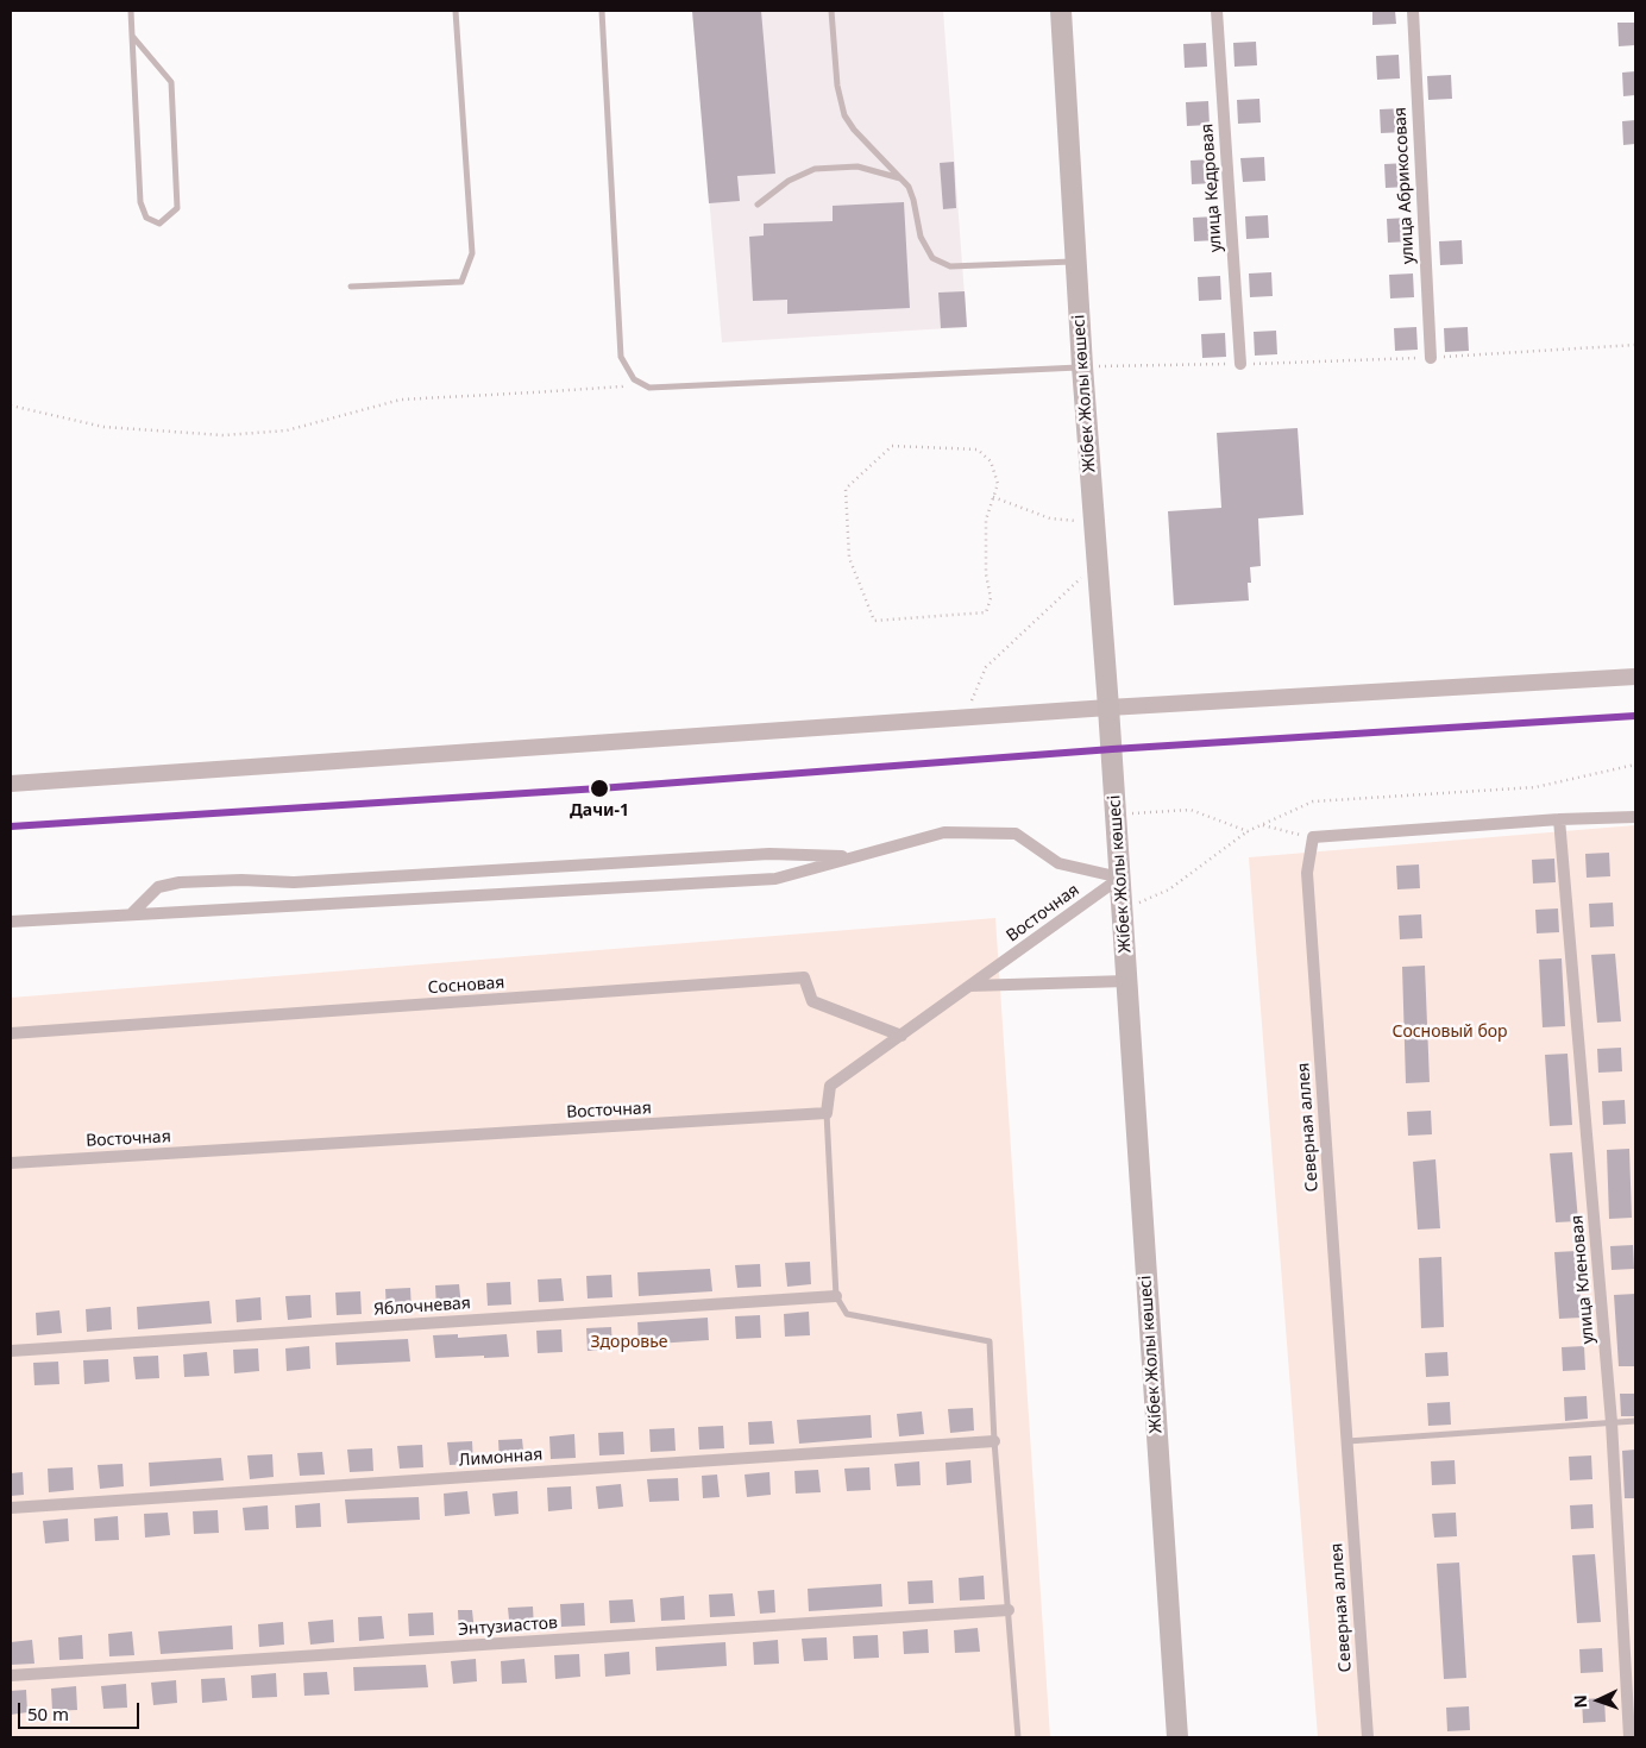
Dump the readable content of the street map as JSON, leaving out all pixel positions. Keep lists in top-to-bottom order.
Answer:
{
  "streets": {
    "highway": ["Жібек Жолы көшесі"],
    "street": [
      "улица Абрикосовая",
      "улица Кедровая",
      "Восточная",
      "Сосновая",
      "Северная аллея",
      "улица Кленовая",
      "Яблочневая",
      "Лимонная",
      "Энтузиастов"
    ]
  },
  "crossings": [
    ["Жібек Жолы көшесі", "Восточная"],
    ["Восточная", "Сосновая"]
  ],
  "parks": ["Сосновый бор", "Здоровье"],
  "places": ["Дачи-1"],
  "scale_bar": "50 m",
  "north": "left"
}
